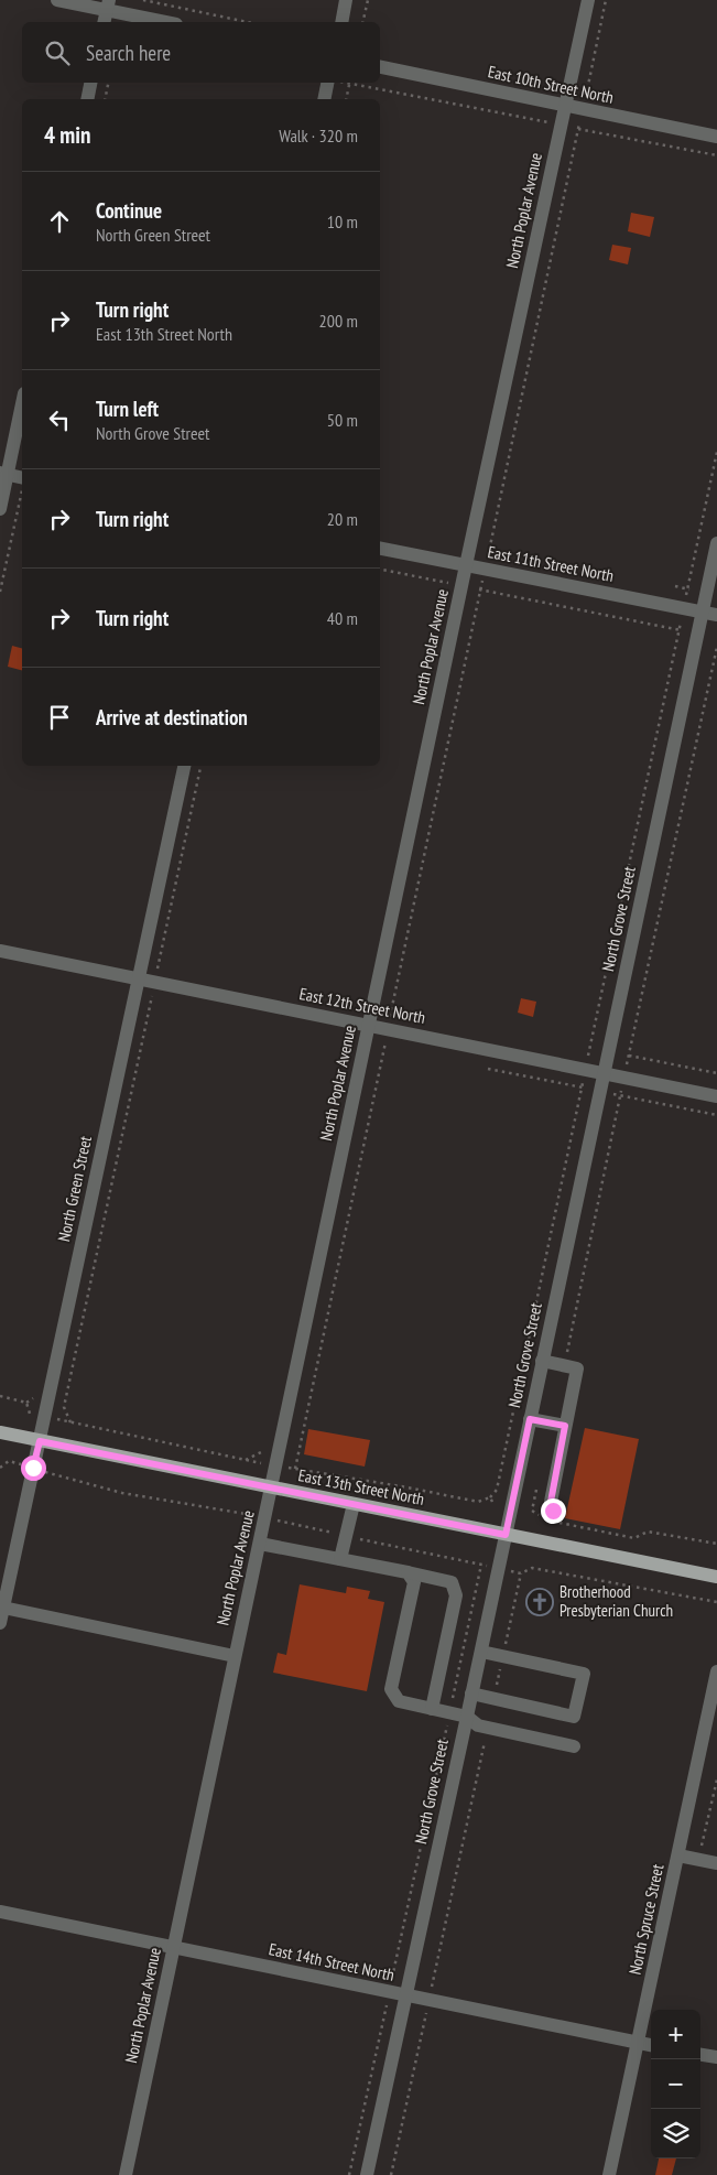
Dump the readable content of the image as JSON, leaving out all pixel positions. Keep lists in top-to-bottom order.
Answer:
{
  "streets": {
    "main road": ["East 13th Street North"],
    "street": [
      "East 10th Street North",
      "North Poplar Avenue",
      "East 11th Street North",
      "North Grove Street",
      "East 12th Street North",
      "North Green Street",
      "North Spruce Street",
      "East 14th Street North"
    ]
  },
  "crossings": [
    ["East 10th Street North", "North Poplar Avenue"],
    ["North Poplar Avenue", "East 11th Street North"],
    ["North Poplar Avenue", "East 12th Street North"],
    ["North Poplar Avenue", "East 13th Street North"],
    ["North Poplar Avenue", "East 14th Street North"],
    ["East 11th Street North", "North Grove Street"],
    ["North Grove Street", "East 12th Street North"],
    ["North Grove Street", "East 13th Street North"],
    ["North Grove Street", "East 14th Street North"],
    ["East 12th Street North", "North Green Street"],
    ["North Green Street", "East 13th Street North"],
    ["North Spruce Street", "East 14th Street North"]
  ],
  "places": {
    "church": ["Brotherhood Presbyterian Church"]
  },
  "page": {
    "search": "Search here",
    "heading": ["4 min", "Walk · 320 m"],
    "list": [
      ["Continue", "North Green Street", "10 m"],
      ["Turn right", "East 13th Street North", "200 m"],
      ["Turn left", "North Grove Street", "50 m"],
      ["Turn right", "20 m"],
      ["Turn right", "40 m"],
      "Arrive at destination"
    ],
    "map_buttons": ["+", "−"]
  }
}
